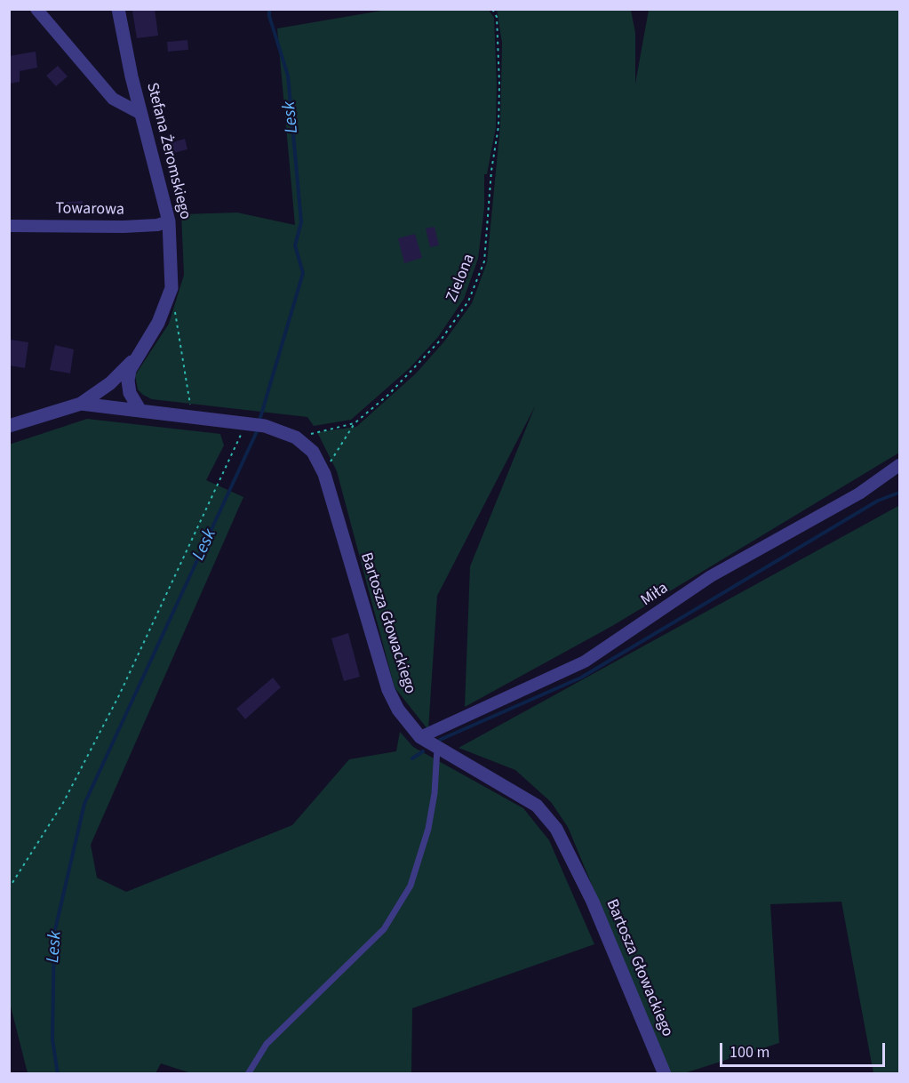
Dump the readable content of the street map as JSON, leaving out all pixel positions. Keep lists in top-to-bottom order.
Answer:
{
  "streets": {
    "street": [
      "Stefana Żeromskiego",
      "Towarowa",
      "Miła",
      "Bartosza Głowackiego"
    ],
    "path": ["Zielona"]
  },
  "crossings": [
    ["Stefana Żeromskiego", "Towarowa"],
    ["Stefana Żeromskiego", "Bartosza Głowackiego"],
    ["Zielona", "Bartosza Głowackiego"],
    ["Miła", "Bartosza Głowackiego"]
  ],
  "water": ["Lesk"],
  "scale_bar": "100 m"
}
